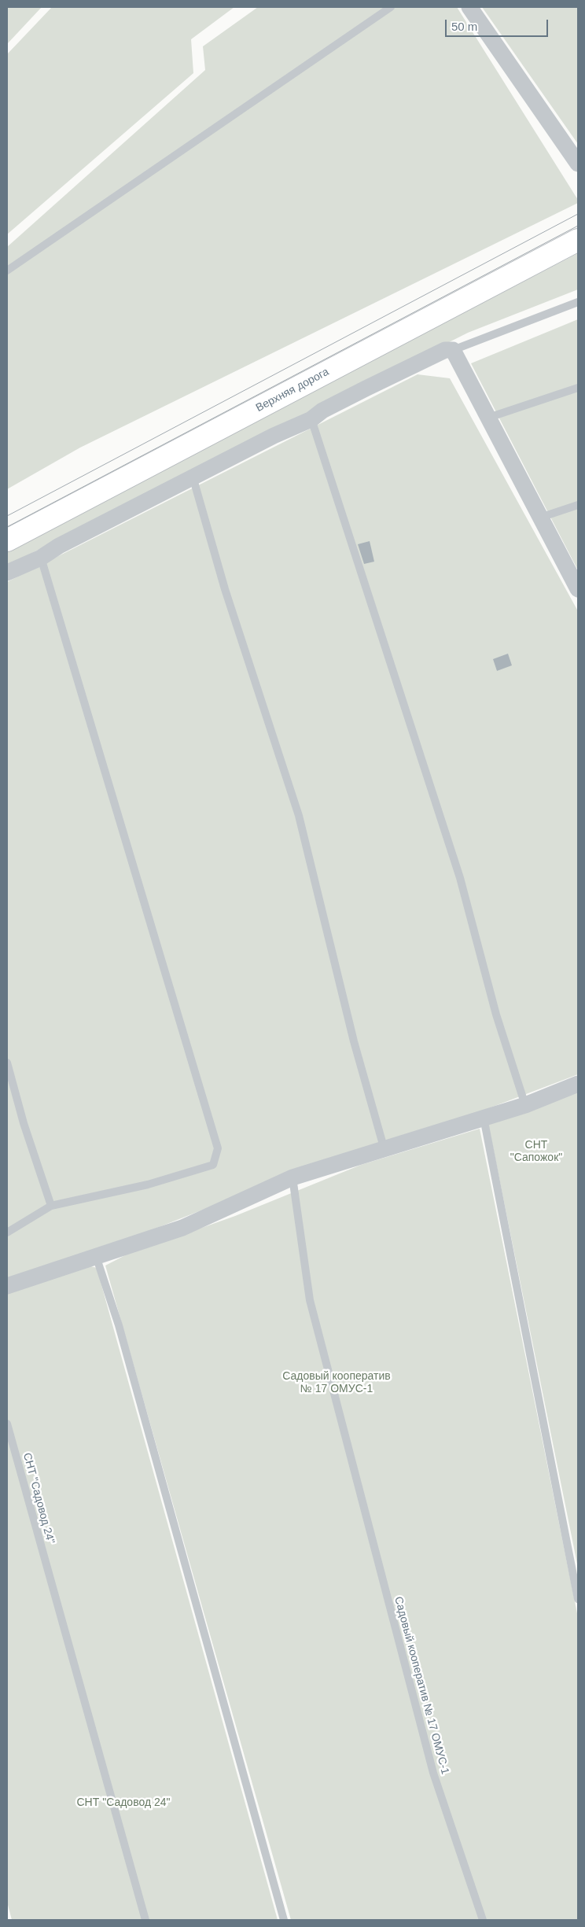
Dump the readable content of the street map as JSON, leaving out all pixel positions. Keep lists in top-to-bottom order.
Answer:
{
  "streets": {
    "main road": ["Верхняя дорога"],
    "lane": ["СНТ \"Садовод 24\"", "Садовый кооператив № 17 ОМУС-1"]
  },
  "parks": ["СНТ \"Сапожок\"", "Садовый кооператив № 17 ОМУС-1", "СНТ \"Садовод 24\""],
  "scale_bar": "50 m"
}
